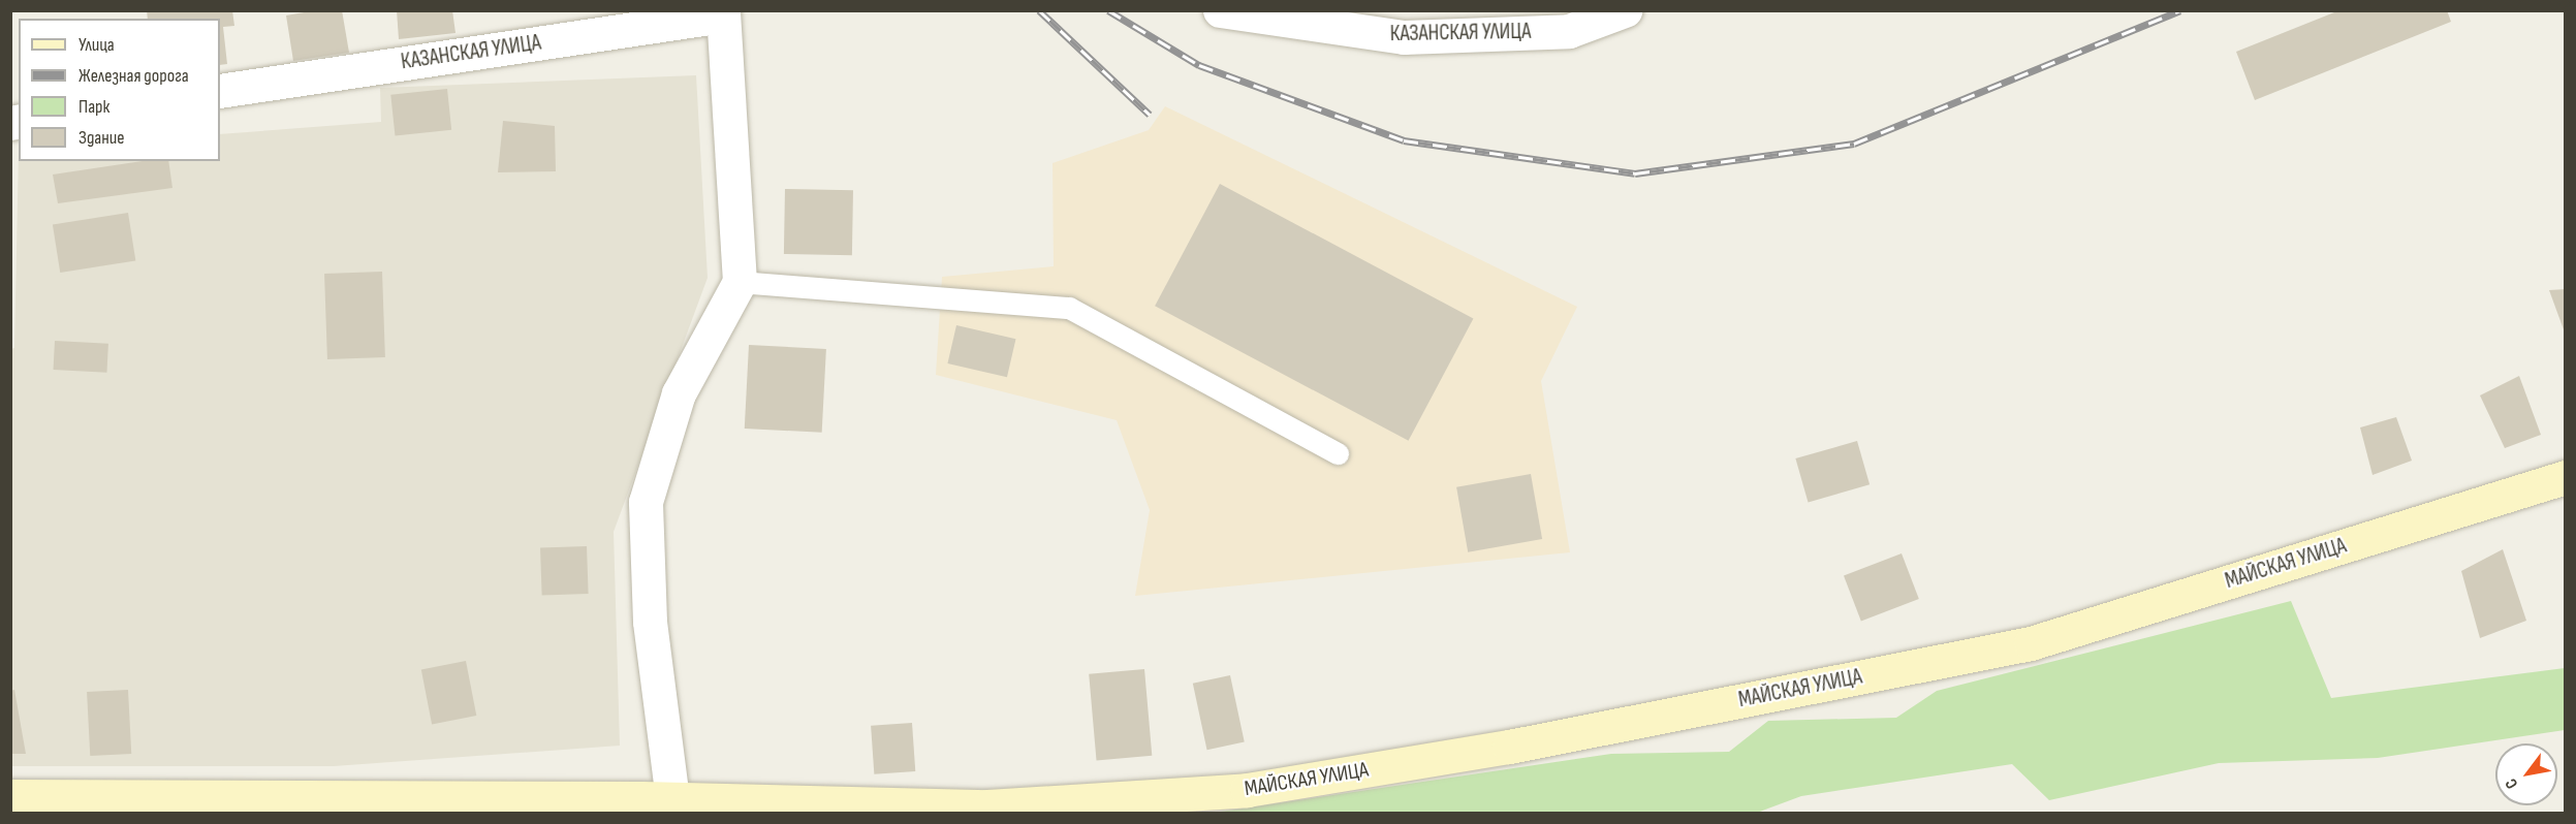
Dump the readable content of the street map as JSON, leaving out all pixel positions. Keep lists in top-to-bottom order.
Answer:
{
  "streets": {
    "street": ["КАЗАНСКАЯ УЛИЦА", "МАЙСКАЯ УЛИЦА"]
  },
  "legend": [
    "Улица",
    "Железная дорога",
    "Парк",
    "Здание"
  ],
  "north": "bottom left"
}
